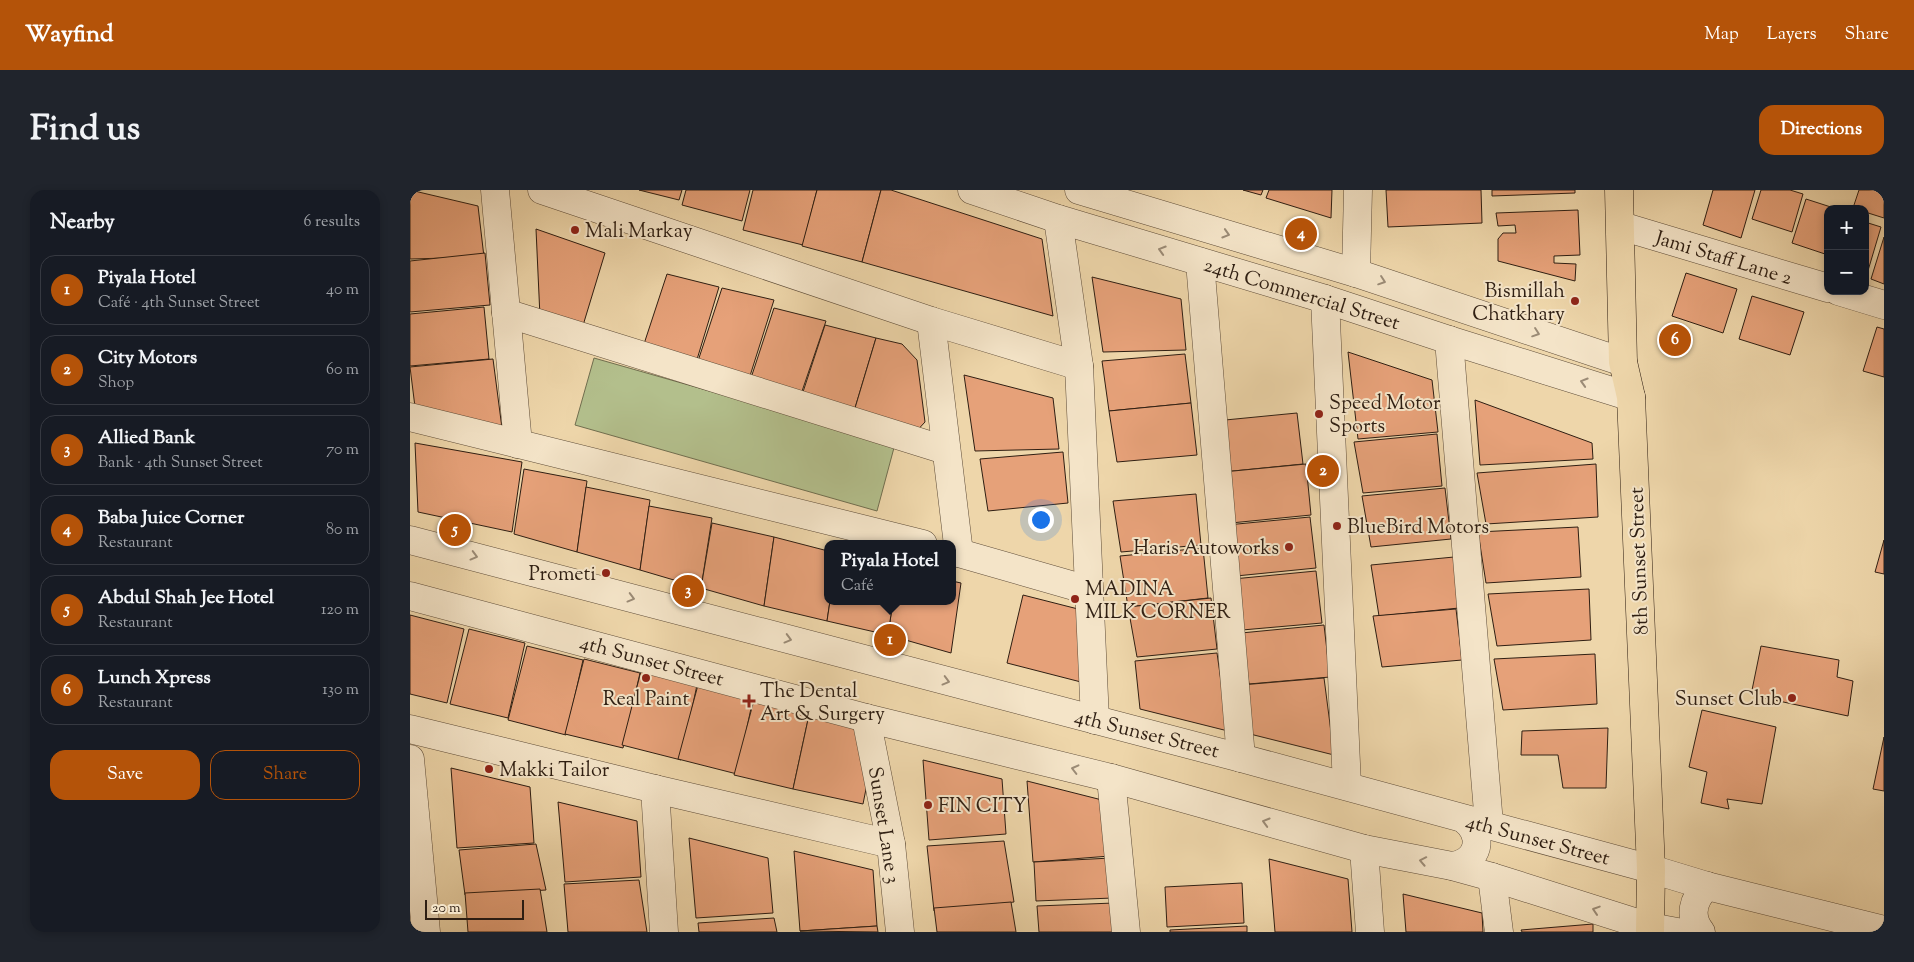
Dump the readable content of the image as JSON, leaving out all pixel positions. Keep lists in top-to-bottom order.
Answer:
{
  "streets": {
    "main road": ["8th Sunset Street"],
    "street": [
      "Jami Staff Lane 2",
      "24th Commercial Street",
      "4th Sunset Street",
      "Sunset Lane 3"
    ]
  },
  "crossings": [
    ["Jami Staff Lane 2", "8th Sunset Street"],
    ["24th Commercial Street", "8th Sunset Street"],
    ["8th Sunset Street", "4th Sunset Street"],
    ["4th Sunset Street", "Sunset Lane 3"]
  ],
  "places": {
    "other": [
      "Mali Markay",
      "Bismillah Chatkhary",
      "Speed Motor Sports",
      "BlueBird Motors",
      "Haris Autoworks",
      "Prometi",
      "MADINA MILK CORNER",
      "Real Paint",
      "Sunset Club",
      "Makki Tailor",
      "FIN CITY"
    ],
    "health": ["The Dental Art & Surgery"]
  },
  "scale_bar": "20 m",
  "page": {
    "header": "Wayfind",
    "nav": ["Map", "Layers", "Share"],
    "title": "Find us",
    "buttons": [
      "Directions",
      ["Save", "Share"]
    ],
    "heading": ["Nearby", "6 results"],
    "map_buttons": ["+", "−"],
    "pins": [
      "4",
      "6",
      "2",
      "5",
      "3",
      "1"
    ],
    "list": [
      {
        "mark": "1",
        "name": "Piyala Hotel",
        "note": "Café · 4th Sunset Street",
        "value": "40 m"
      },
      {
        "mark": "2",
        "name": "City Motors",
        "note": "Shop",
        "value": "60 m"
      },
      {
        "mark": "3",
        "name": "Allied Bank",
        "note": "Bank · 4th Sunset Street",
        "value": "70 m"
      },
      {
        "mark": "4",
        "name": "Baba Juice Corner",
        "note": "Restaurant",
        "value": "80 m"
      },
      {
        "mark": "5",
        "name": "Abdul Shah Jee Hotel",
        "note": "Restaurant",
        "value": "120 m"
      },
      {
        "mark": "6",
        "name": "Lunch Xpress",
        "note": "Restaurant",
        "value": "130 m"
      }
    ],
    "popup": ["Piyala Hotel", "Café"],
    "scale": "20 m"
  }
}
